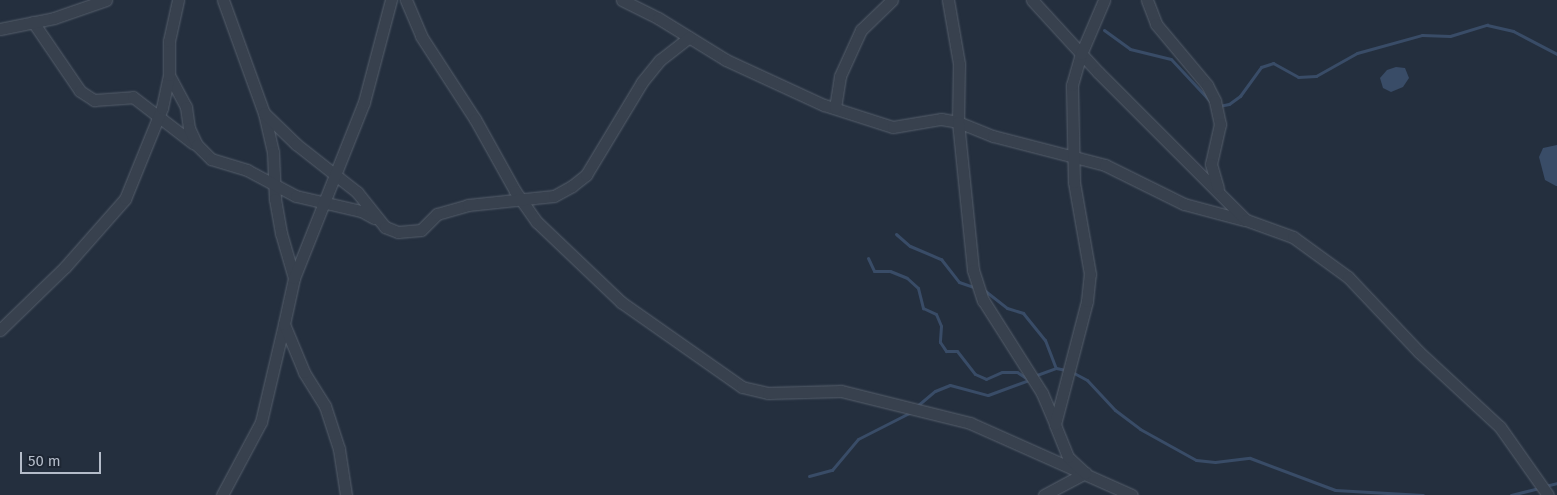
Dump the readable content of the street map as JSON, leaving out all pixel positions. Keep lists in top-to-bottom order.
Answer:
{
  "scale_bar": "50 m"
}
